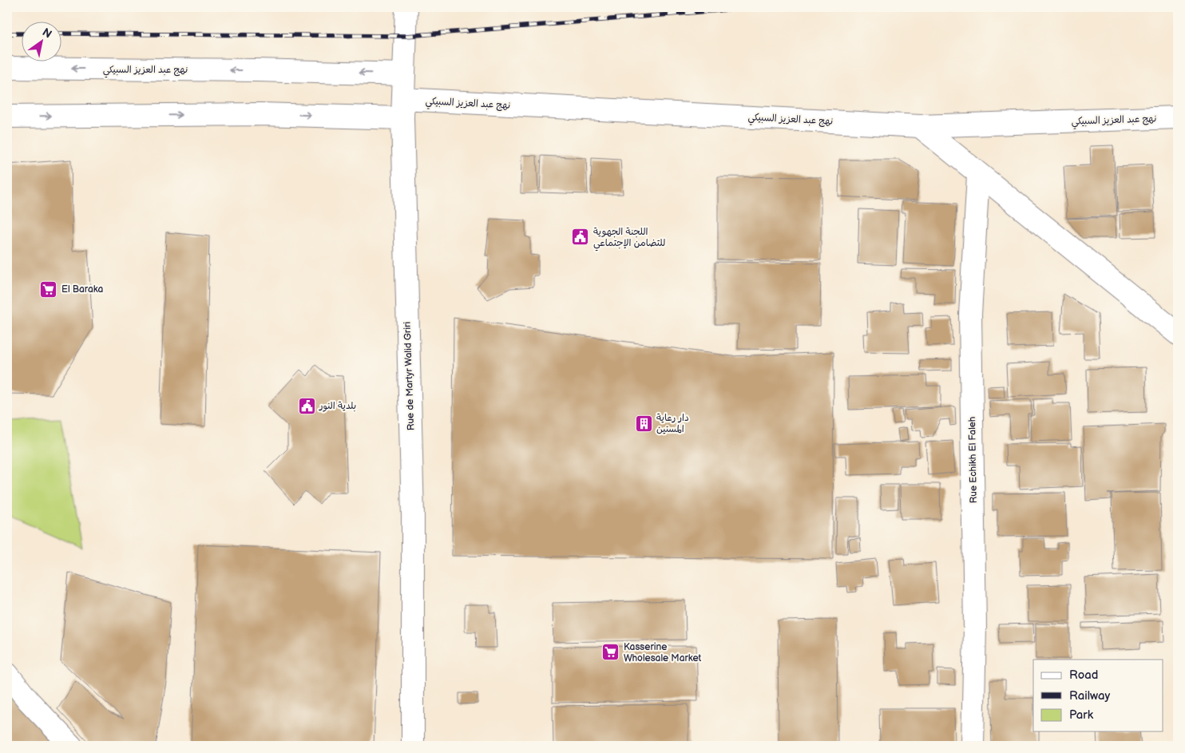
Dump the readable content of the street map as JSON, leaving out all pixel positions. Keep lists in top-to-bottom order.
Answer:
{
  "streets": {
    "street": ["نهج عبد العزيز السبيكي", "Rue de Martyr Walid Griri", "Rue Echikh El Faleh"]
  },
  "crossings": [
    ["نهج عبد العزيز السبيكي", "Rue de Martyr Walid Griri"]
  ],
  "places": {
    "public building": ["اللجنة الجهوية للتضامن الإجتماعي", "بلدية النور"],
    "supermarket": ["El Baraka", "Kasserine Wholesale Market"],
    "building": ["دار رعاية المسنين"]
  },
  "legend": ["Road", "Railway", "Park"],
  "north": "top right"
}
